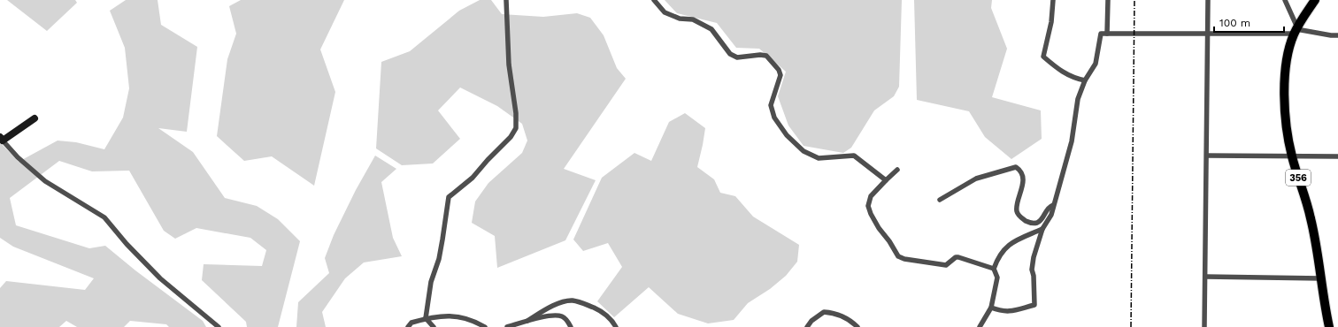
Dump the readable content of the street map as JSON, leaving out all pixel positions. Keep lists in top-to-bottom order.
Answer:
{
  "streets": {
    "highway": ["356"]
  },
  "scale_bar": "100 m"
}
